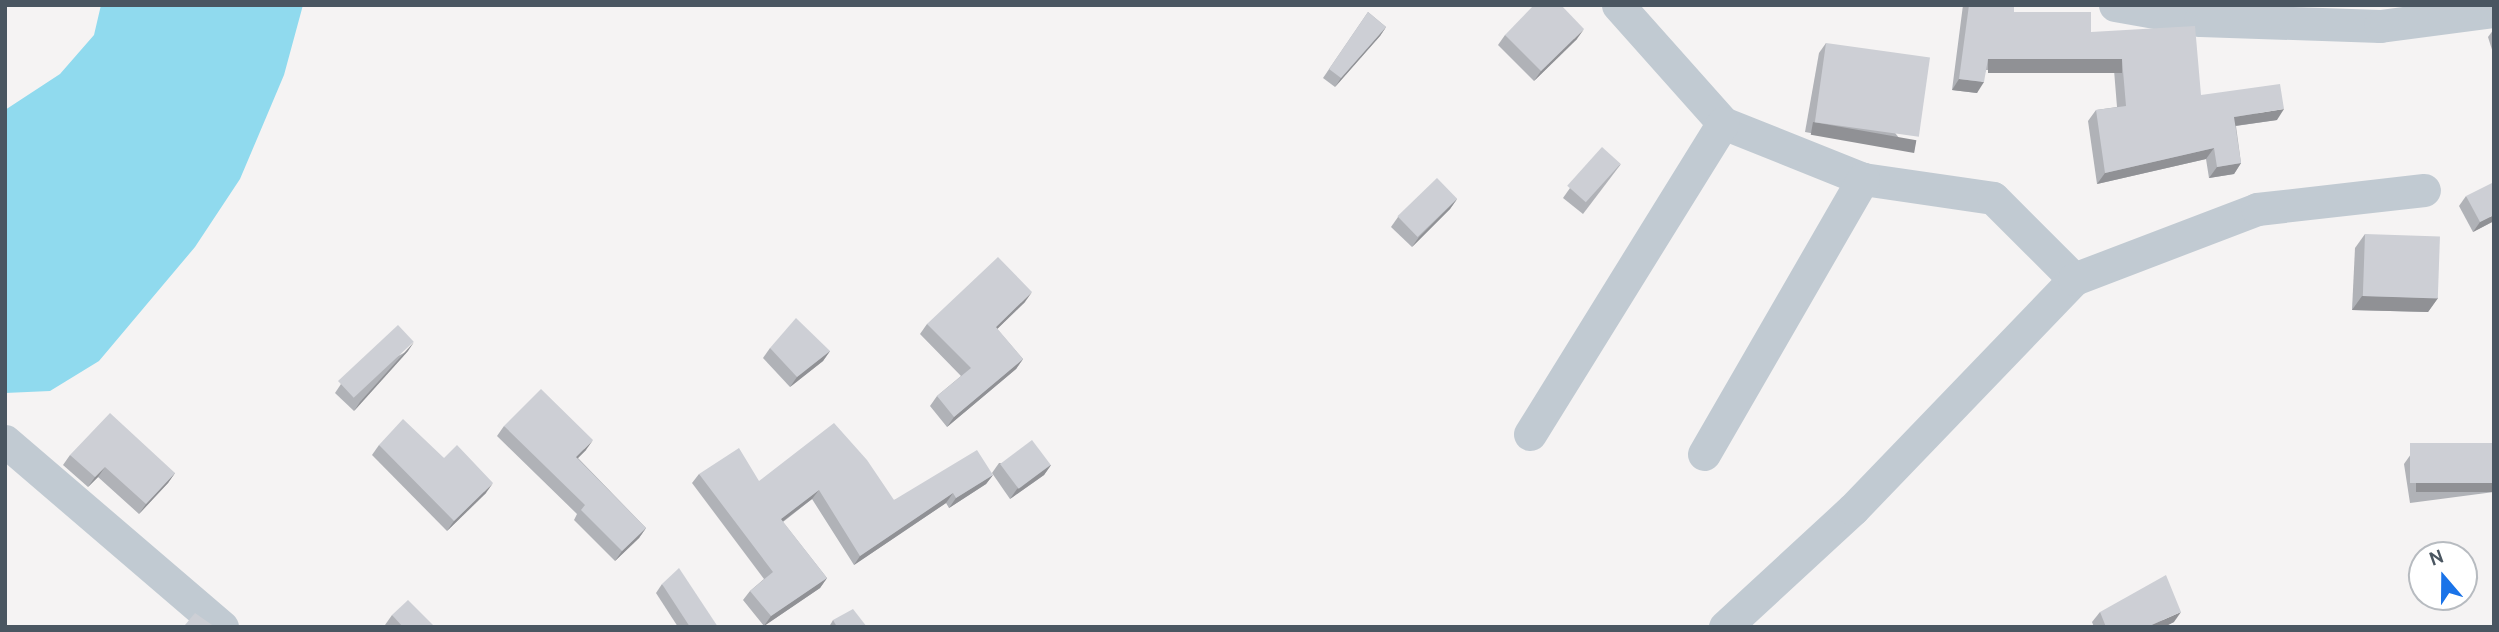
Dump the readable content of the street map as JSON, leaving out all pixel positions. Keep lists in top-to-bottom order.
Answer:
{
  "north": "top"
}
